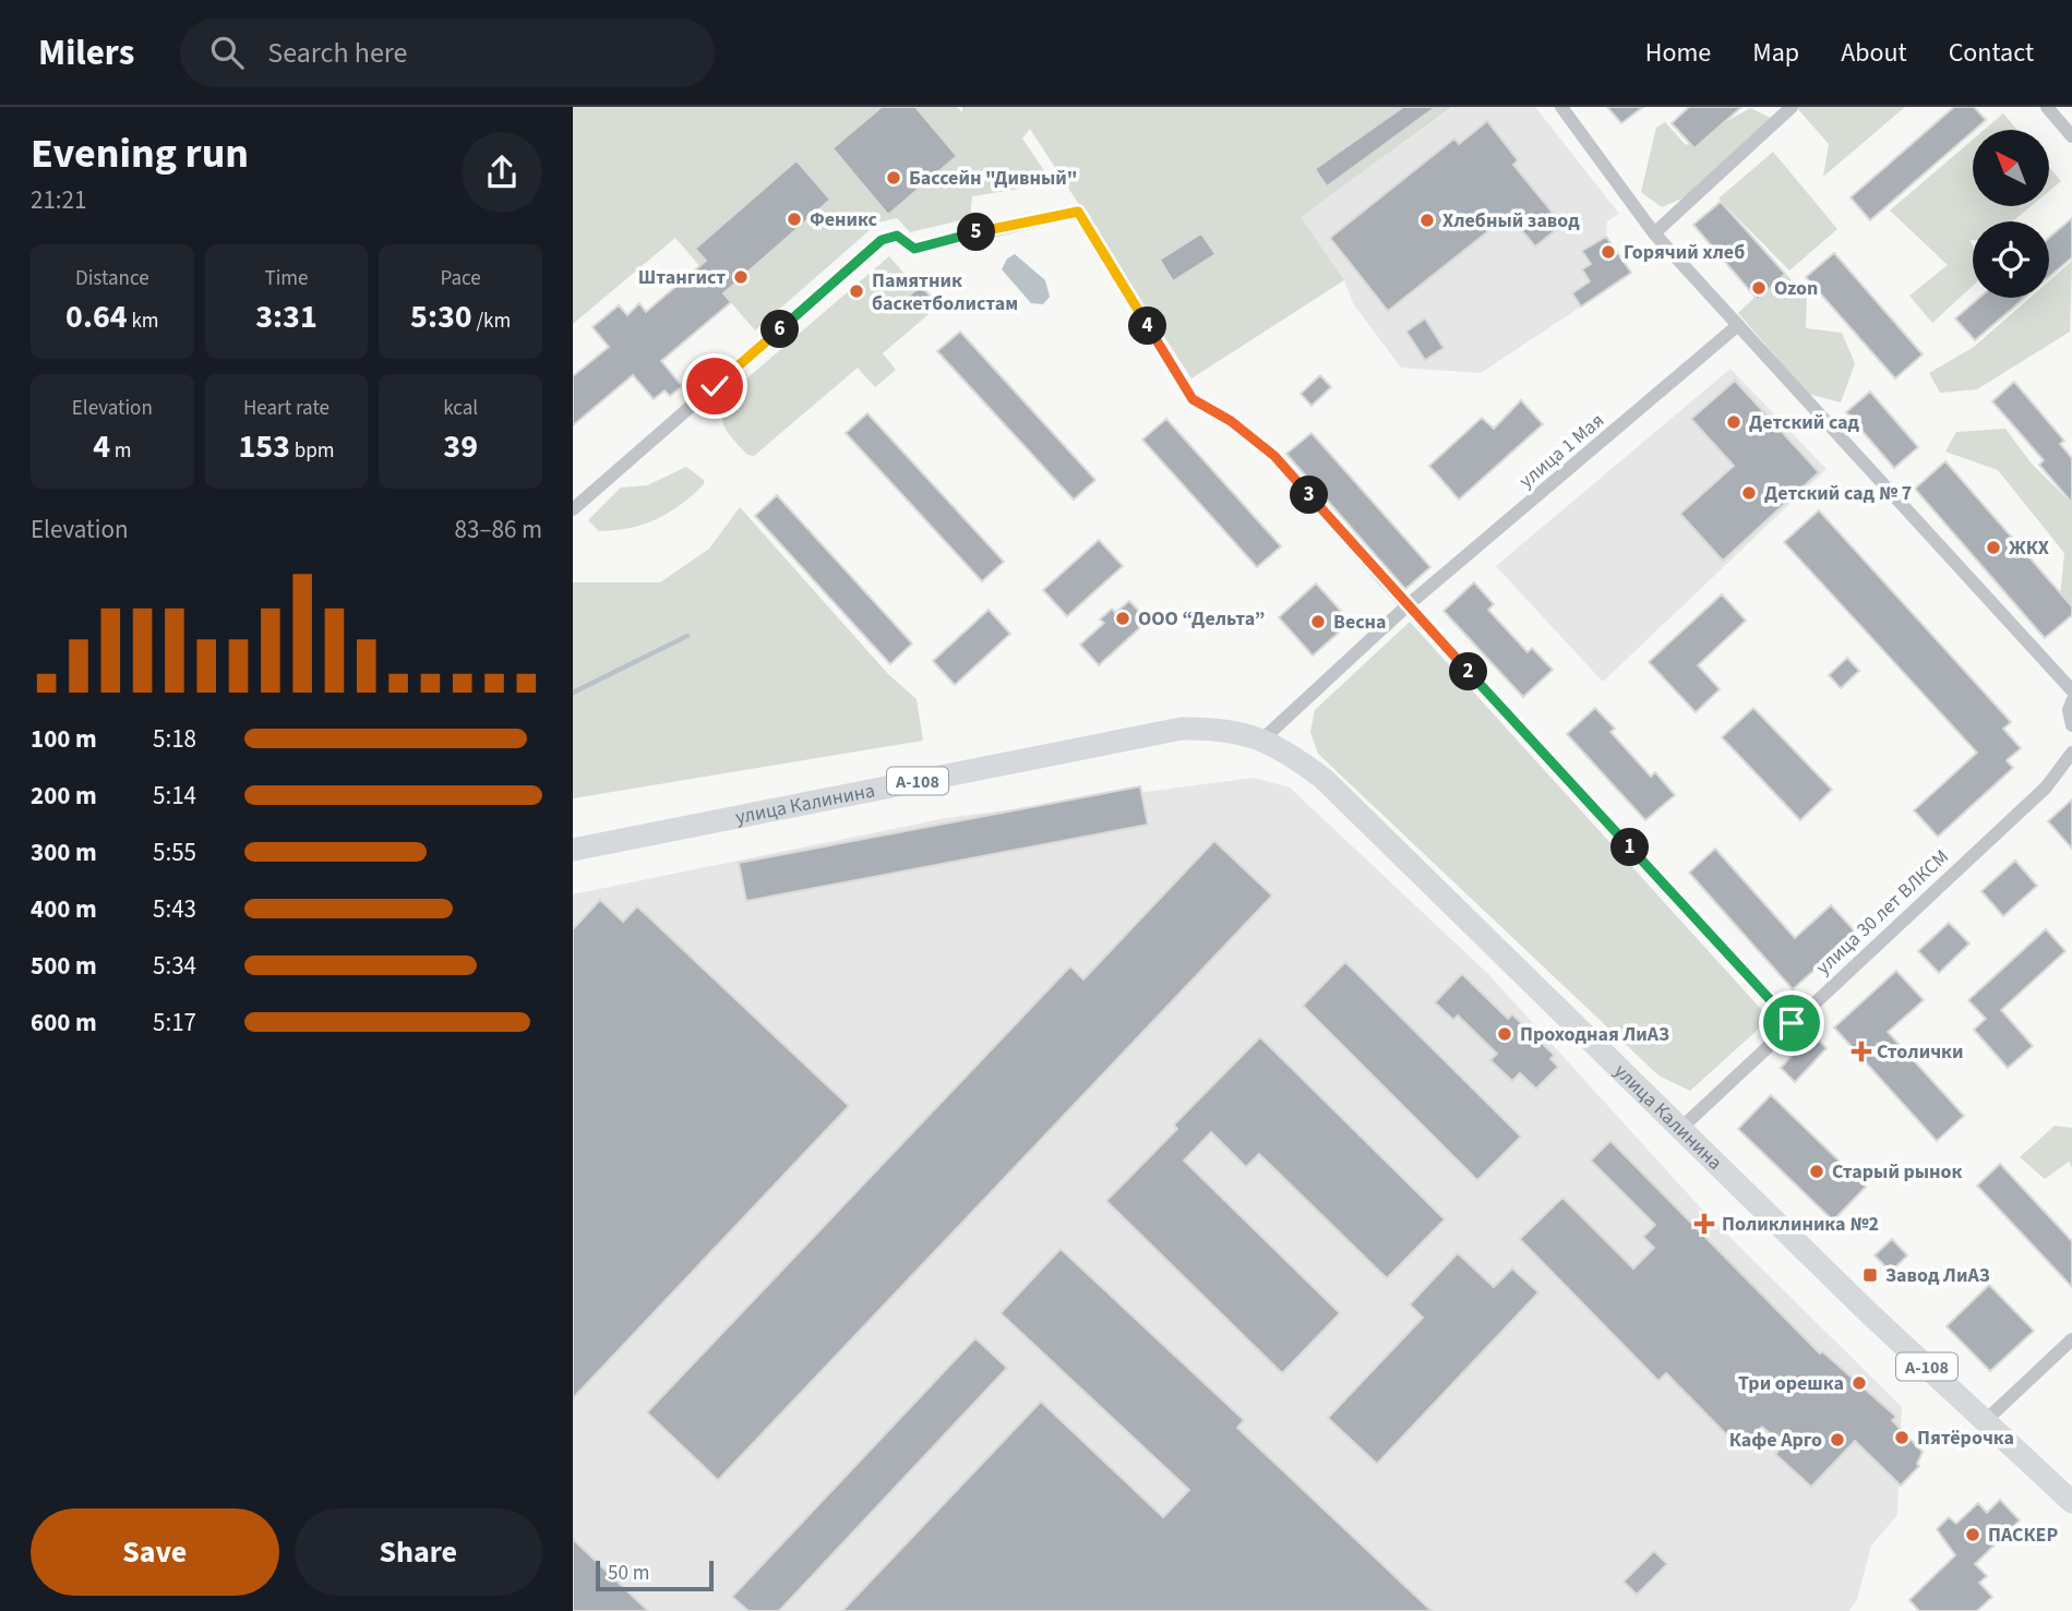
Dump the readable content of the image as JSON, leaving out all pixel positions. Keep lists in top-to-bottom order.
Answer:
{
  "streets": {
    "highway": ["А-108", "улица Калинина"],
    "street": ["улица 1 Мая", "улица 30 лет ВЛКСМ"]
  },
  "crossings": [
    ["улица Калинина", "улица 30 лет ВЛКСМ"]
  ],
  "places": {
    "other": [
      "Бассейн \"Дивный\"",
      "Феникс",
      "Хлебный завод",
      "Горячий хлеб",
      "Штангист",
      "Ozon",
      "Памятник баскетболистам",
      "Детский сад",
      "Детский сад № 7",
      "ЖКХ",
      "ООО “Дельта”",
      "Весна",
      "Проходная ЛиАЗ",
      "Старый рынок",
      "Три орешка",
      "Пятёрочка",
      "Кафе Арго",
      "ПАСКЕР"
    ],
    "health": ["Столички", "Поликлиника №2"],
    "transit": ["Завод ЛиАЗ"]
  },
  "scale_bar": "50 m",
  "north": "top left",
  "page": {
    "header": "Milers",
    "search": "Search here",
    "nav": [
      "Home",
      "Map",
      "About",
      "Contact"
    ],
    "heading": ["Evening run", "21:21"],
    "pins": [
      "5",
      "4",
      "6",
      "3",
      "2",
      "1"
    ],
    "stats": [
      ["Distance", "0.64 km"],
      ["Time", "3:31"],
      ["Pace", "5:30 /km"],
      ["Elevation", "4 m"],
      ["Heart rate", "153 bpm"],
      ["kcal", "39"]
    ],
    "chart": ["Elevation", "83–86 m"],
    "list": [
      {
        "name": "100 m",
        "note": "5:18"
      },
      {
        "name": "200 m",
        "note": "5:14"
      },
      {
        "name": "300 m",
        "note": "5:55"
      },
      {
        "name": "400 m",
        "note": "5:43"
      },
      {
        "name": "500 m",
        "note": "5:34"
      },
      {
        "name": "600 m",
        "note": "5:17"
      }
    ],
    "buttons": ["Save", "Share"],
    "scale": "50 m"
  }
}
